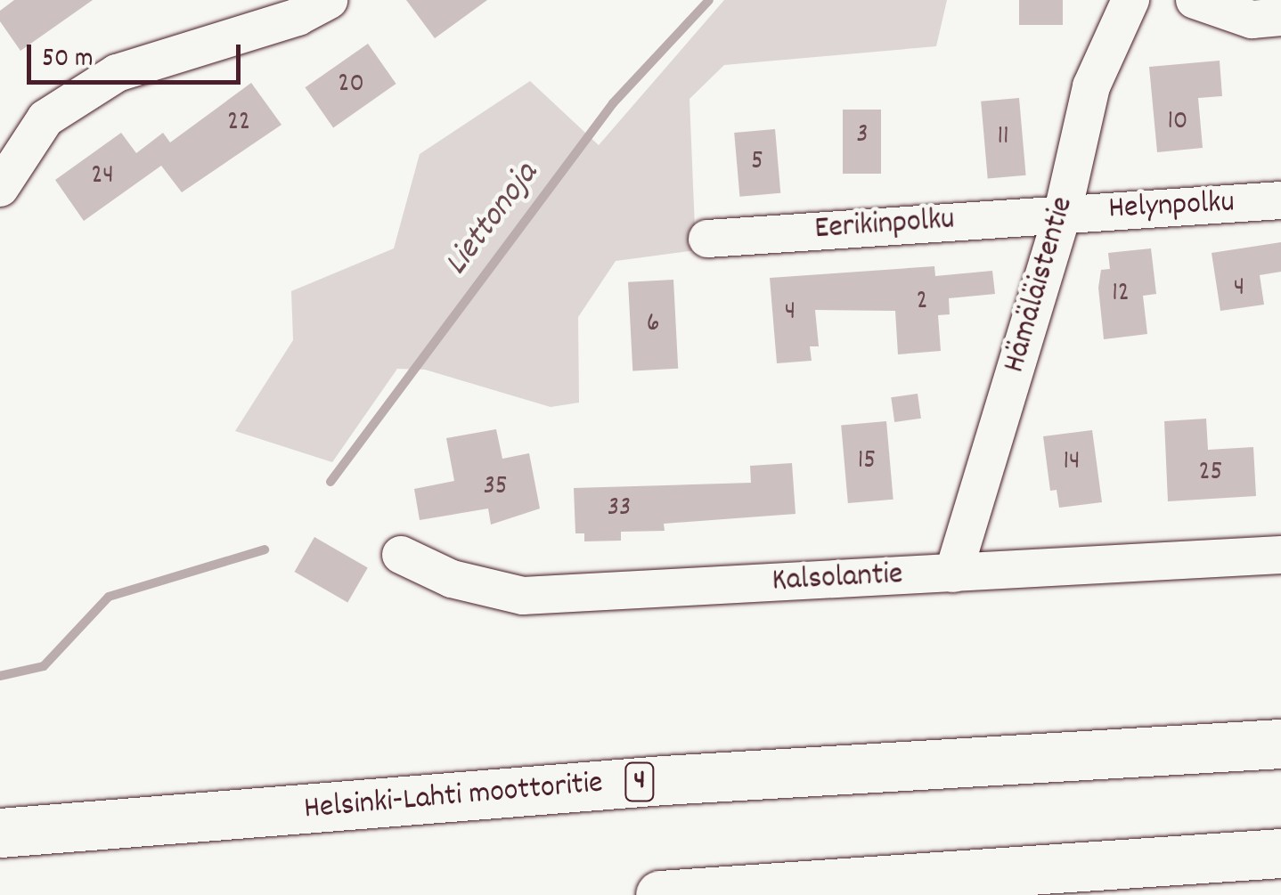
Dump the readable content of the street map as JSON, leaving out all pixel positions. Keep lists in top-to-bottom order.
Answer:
{
  "streets": {
    "highway": ["4", "Helsinki-Lahti moottoritie"],
    "street": [
      "Helynpolku",
      "Eerikinpolku",
      "Hämäläistentie",
      "Kalsolantie"
    ]
  },
  "crossings": [
    ["Helynpolku", "Eerikinpolku"],
    ["Helynpolku", "Hämäläistentie"],
    ["Eerikinpolku", "Hämäläistentie"],
    ["Hämäläistentie", "Kalsolantie"]
  ],
  "water": ["Liettonoja"],
  "house_numbers": [
    "20",
    "10",
    "22",
    "3",
    "11",
    "5",
    "24",
    "4",
    "12",
    "2",
    "4",
    "6",
    "15",
    "14",
    "25",
    "35",
    "33"
  ],
  "scale_bar": "50 m"
}
